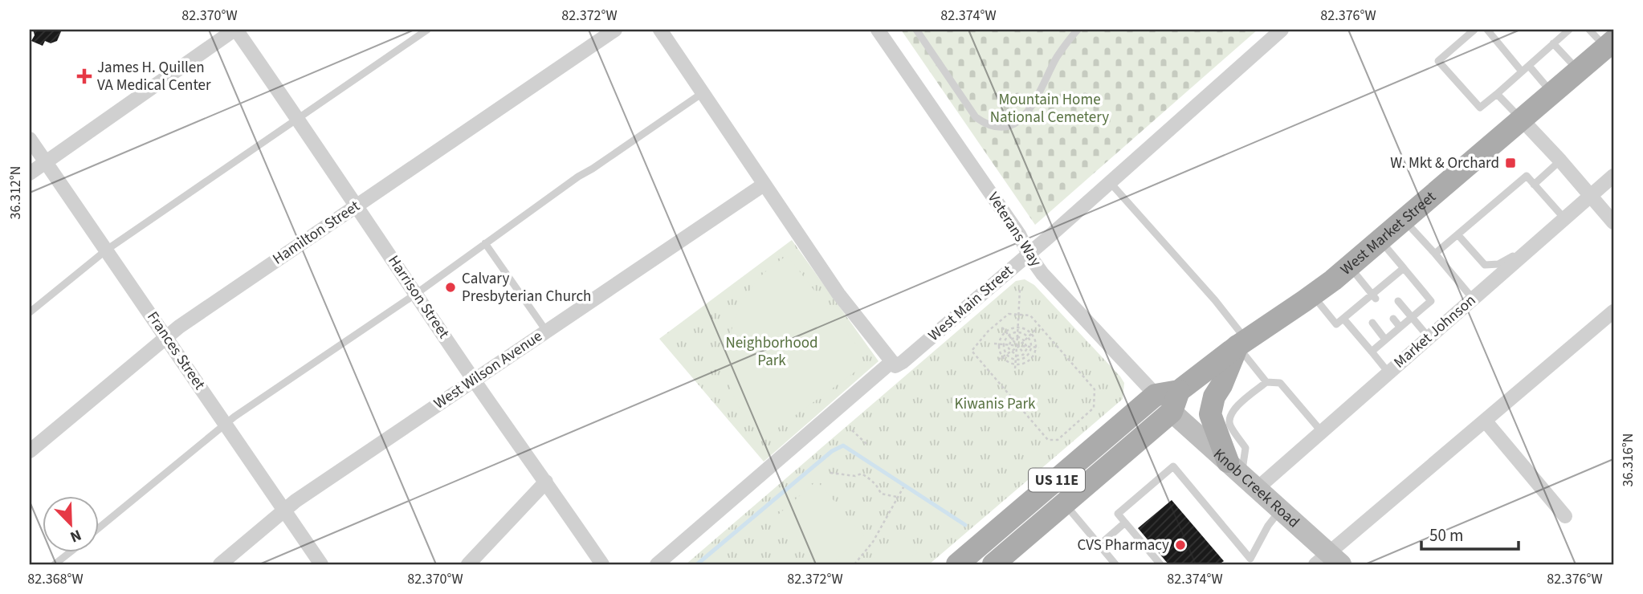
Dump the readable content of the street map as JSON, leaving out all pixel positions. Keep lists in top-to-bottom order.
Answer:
{
  "streets": {
    "main road": ["West Market Street", "US 11E", "Knob Creek Road"],
    "street": [
      "Veterans Way",
      "Hamilton Street",
      "Harrison Street",
      "West Main Street",
      "Market Johnson",
      "Frances Street",
      "West Wilson Avenue"
    ]
  },
  "crossings": [
    ["Veterans Way", "West Market Street"],
    ["Veterans Way", "West Main Street"],
    ["Veterans Way", "US 11E"],
    ["Veterans Way", "Knob Creek Road"],
    ["Hamilton Street", "Harrison Street"],
    ["Hamilton Street", "Frances Street"],
    ["West Market Street", "US 11E"],
    ["Harrison Street", "West Wilson Avenue"],
    ["Market Johnson", "Knob Creek Road"],
    ["Frances Street", "West Wilson Avenue"],
    ["US 11E", "Knob Creek Road"]
  ],
  "parks": ["Mountain Home National Cemetery", "Neighborhood Park", "Kiwanis Park"],
  "places": {
    "health": ["James H. Quillen VA Medical Center"],
    "transit": ["W. Mkt & Orchard"],
    "other": ["Calvary Presbyterian Church", "CVS Pharmacy"]
  },
  "scale_bar": "50 m",
  "north": "bottom right",
  "coordinates": [
    "82.370°W",
    "82.372°W",
    "82.374°W",
    "82.376°W",
    "36.312°N",
    "36.316°N",
    "82.368°W"
  ]
}
